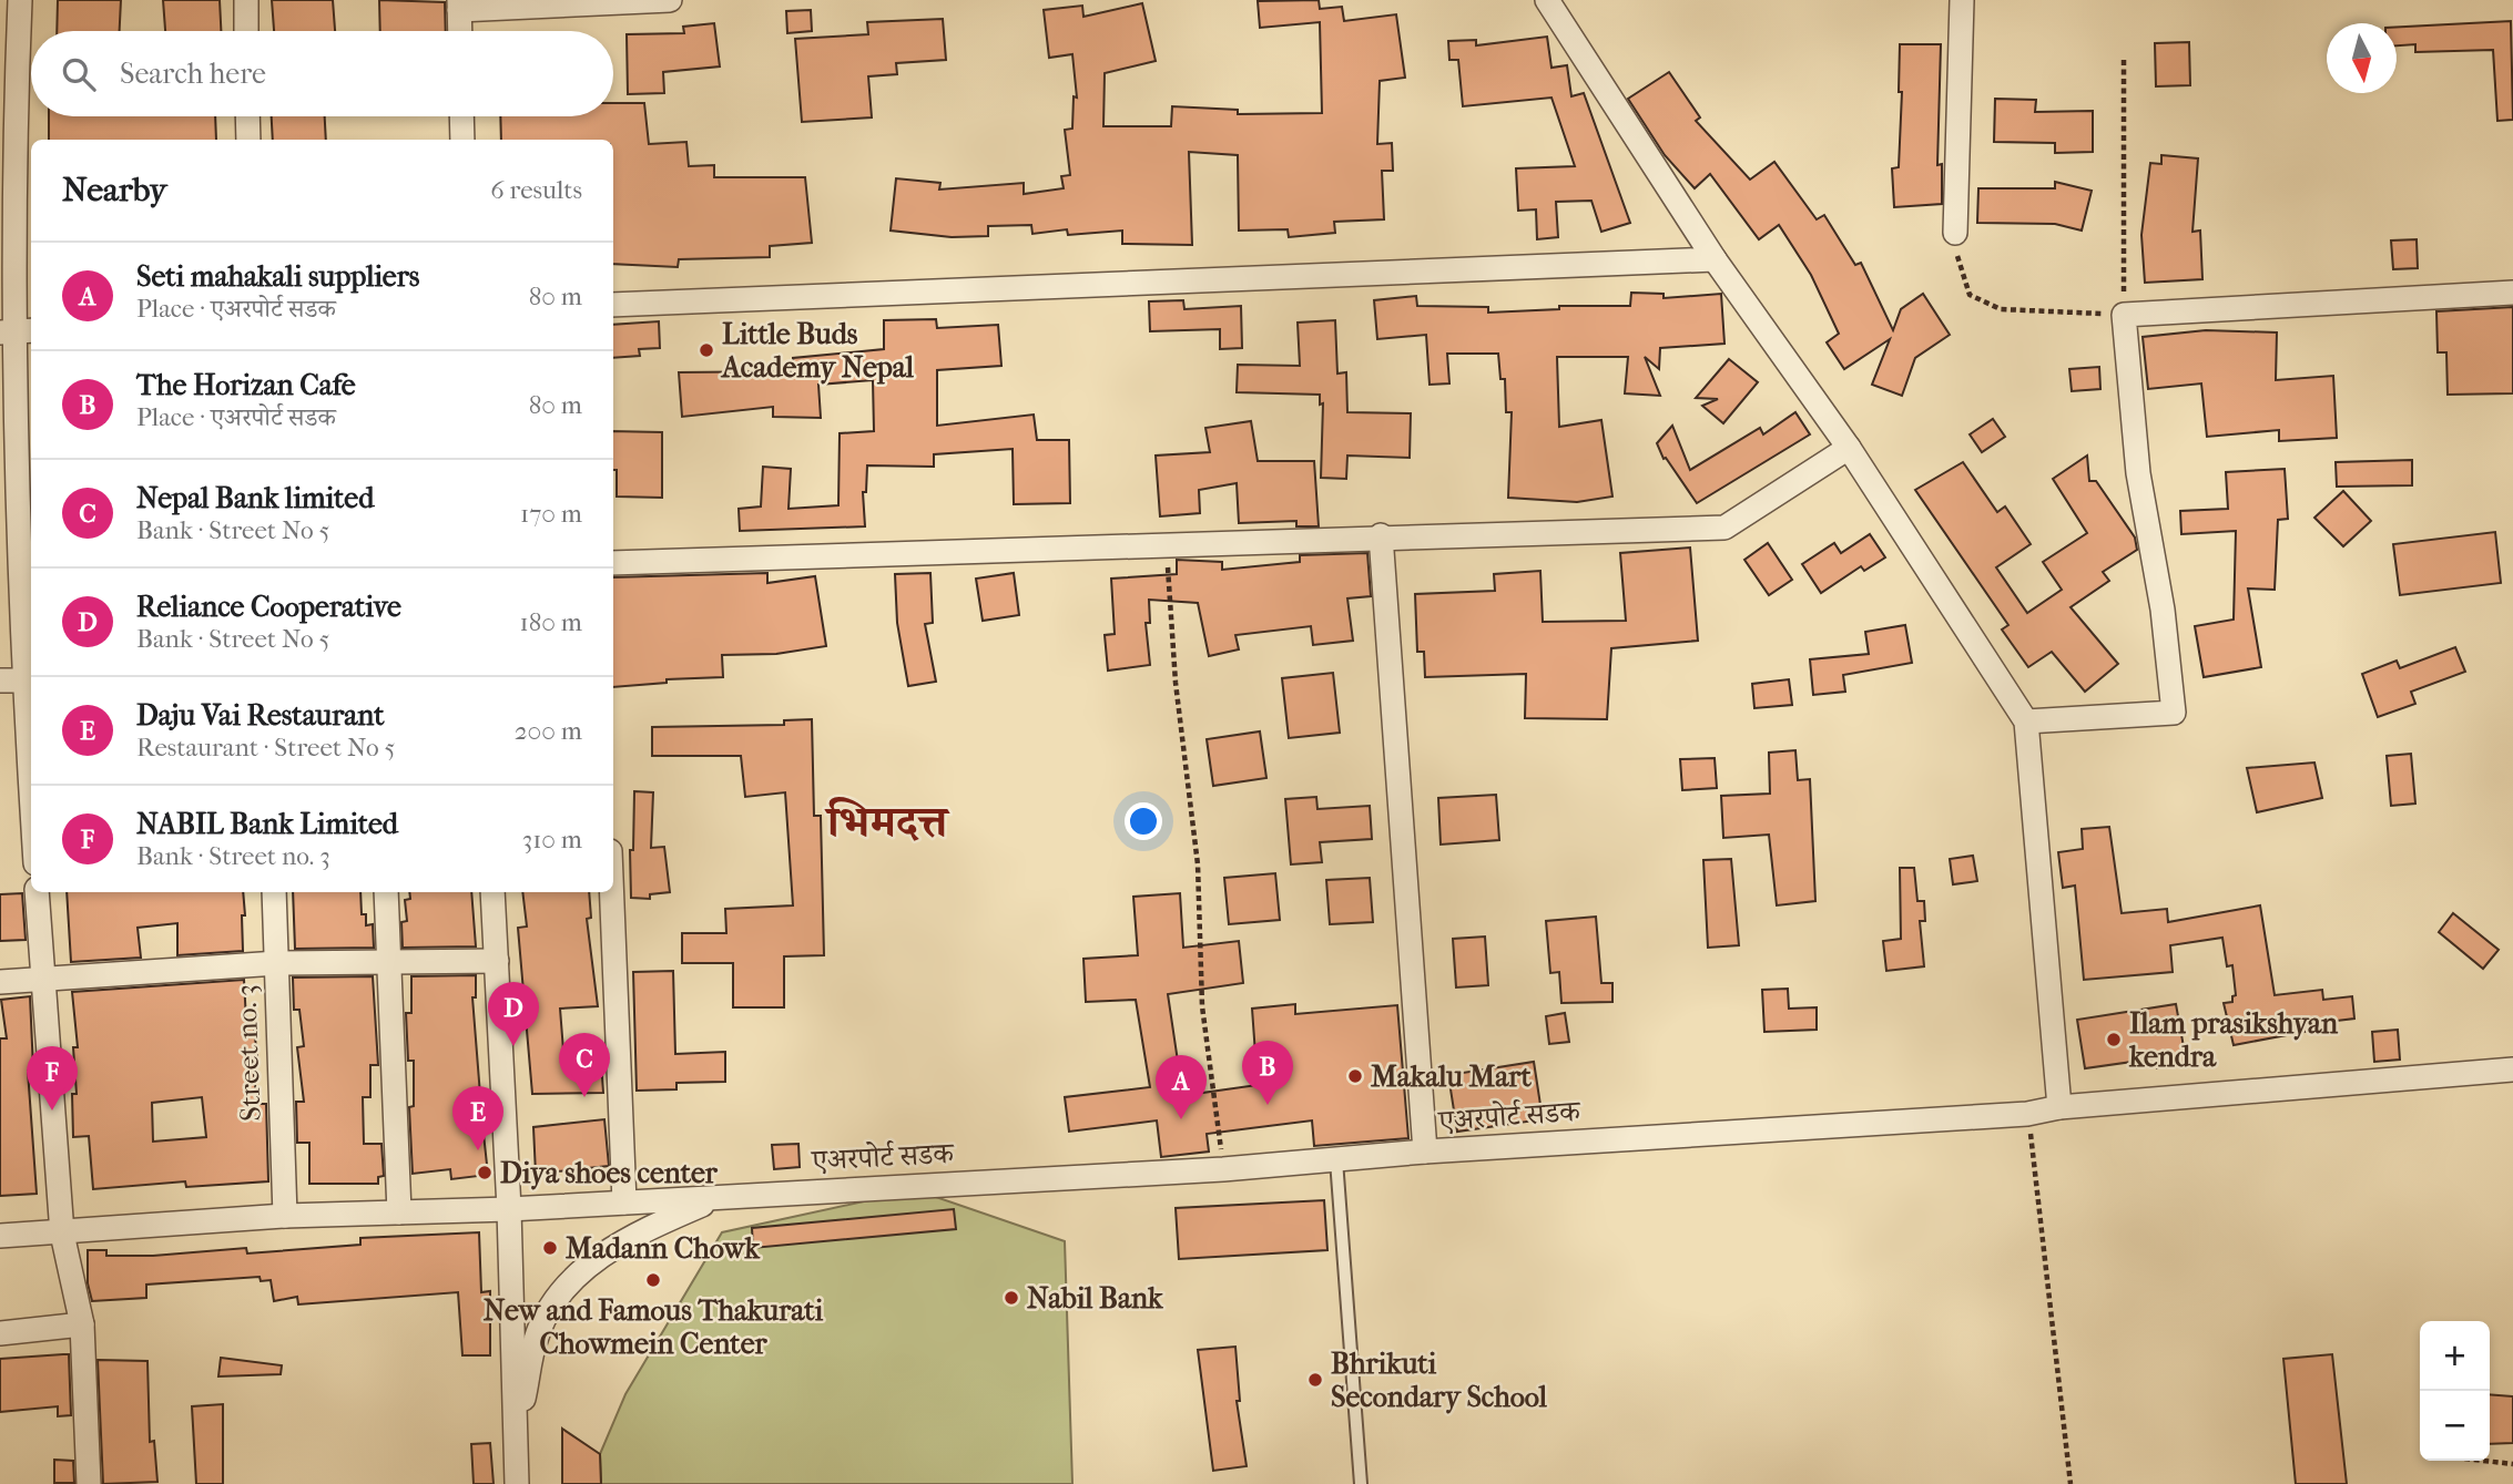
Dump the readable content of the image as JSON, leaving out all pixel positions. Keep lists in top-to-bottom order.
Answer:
{
  "streets": {
    "street": ["Street no. 3", "एअरपोर्ट सडक"]
  },
  "crossings": [
    ["Street no. 3", "एअरपोर्ट सडक"]
  ],
  "districts": ["भिमदत्त"],
  "places": [
    "Little Buds Academy Nepal",
    "Ilam prasikshyan kendra",
    "Makalu Mart",
    "Diya shoes center",
    "Madann Chowk",
    "New and Famous Thakurati Chowmein Center",
    "Nabil Bank",
    "Bhrikuti Secondary School"
  ],
  "north": "bottom",
  "page": {
    "search": "Search here",
    "heading": ["Nearby", "6 results"],
    "list": [
      {
        "mark": "A",
        "name": "Seti mahakali suppliers",
        "note": "Place · एअरपोर्ट सडक",
        "value": "80 m"
      },
      {
        "mark": "B",
        "name": "The Horizan Cafe",
        "note": "Place · एअरपोर्ट सडक",
        "value": "80 m"
      },
      {
        "mark": "C",
        "name": "Nepal Bank limited",
        "note": "Bank · Street No 5",
        "value": "170 m"
      },
      {
        "mark": "D",
        "name": "Reliance Cooperative",
        "note": "Bank · Street No 5",
        "value": "180 m"
      },
      {
        "mark": "E",
        "name": "Daju Vai Restaurant",
        "note": "Restaurant · Street No 5",
        "value": "200 m"
      },
      {
        "mark": "F",
        "name": "NABIL Bank Limited",
        "note": "Bank · Street no. 3",
        "value": "310 m"
      }
    ],
    "pins": [
      "D",
      "C",
      "B",
      "F",
      "A",
      "E"
    ],
    "map_buttons": ["+", "−"]
  }
}
